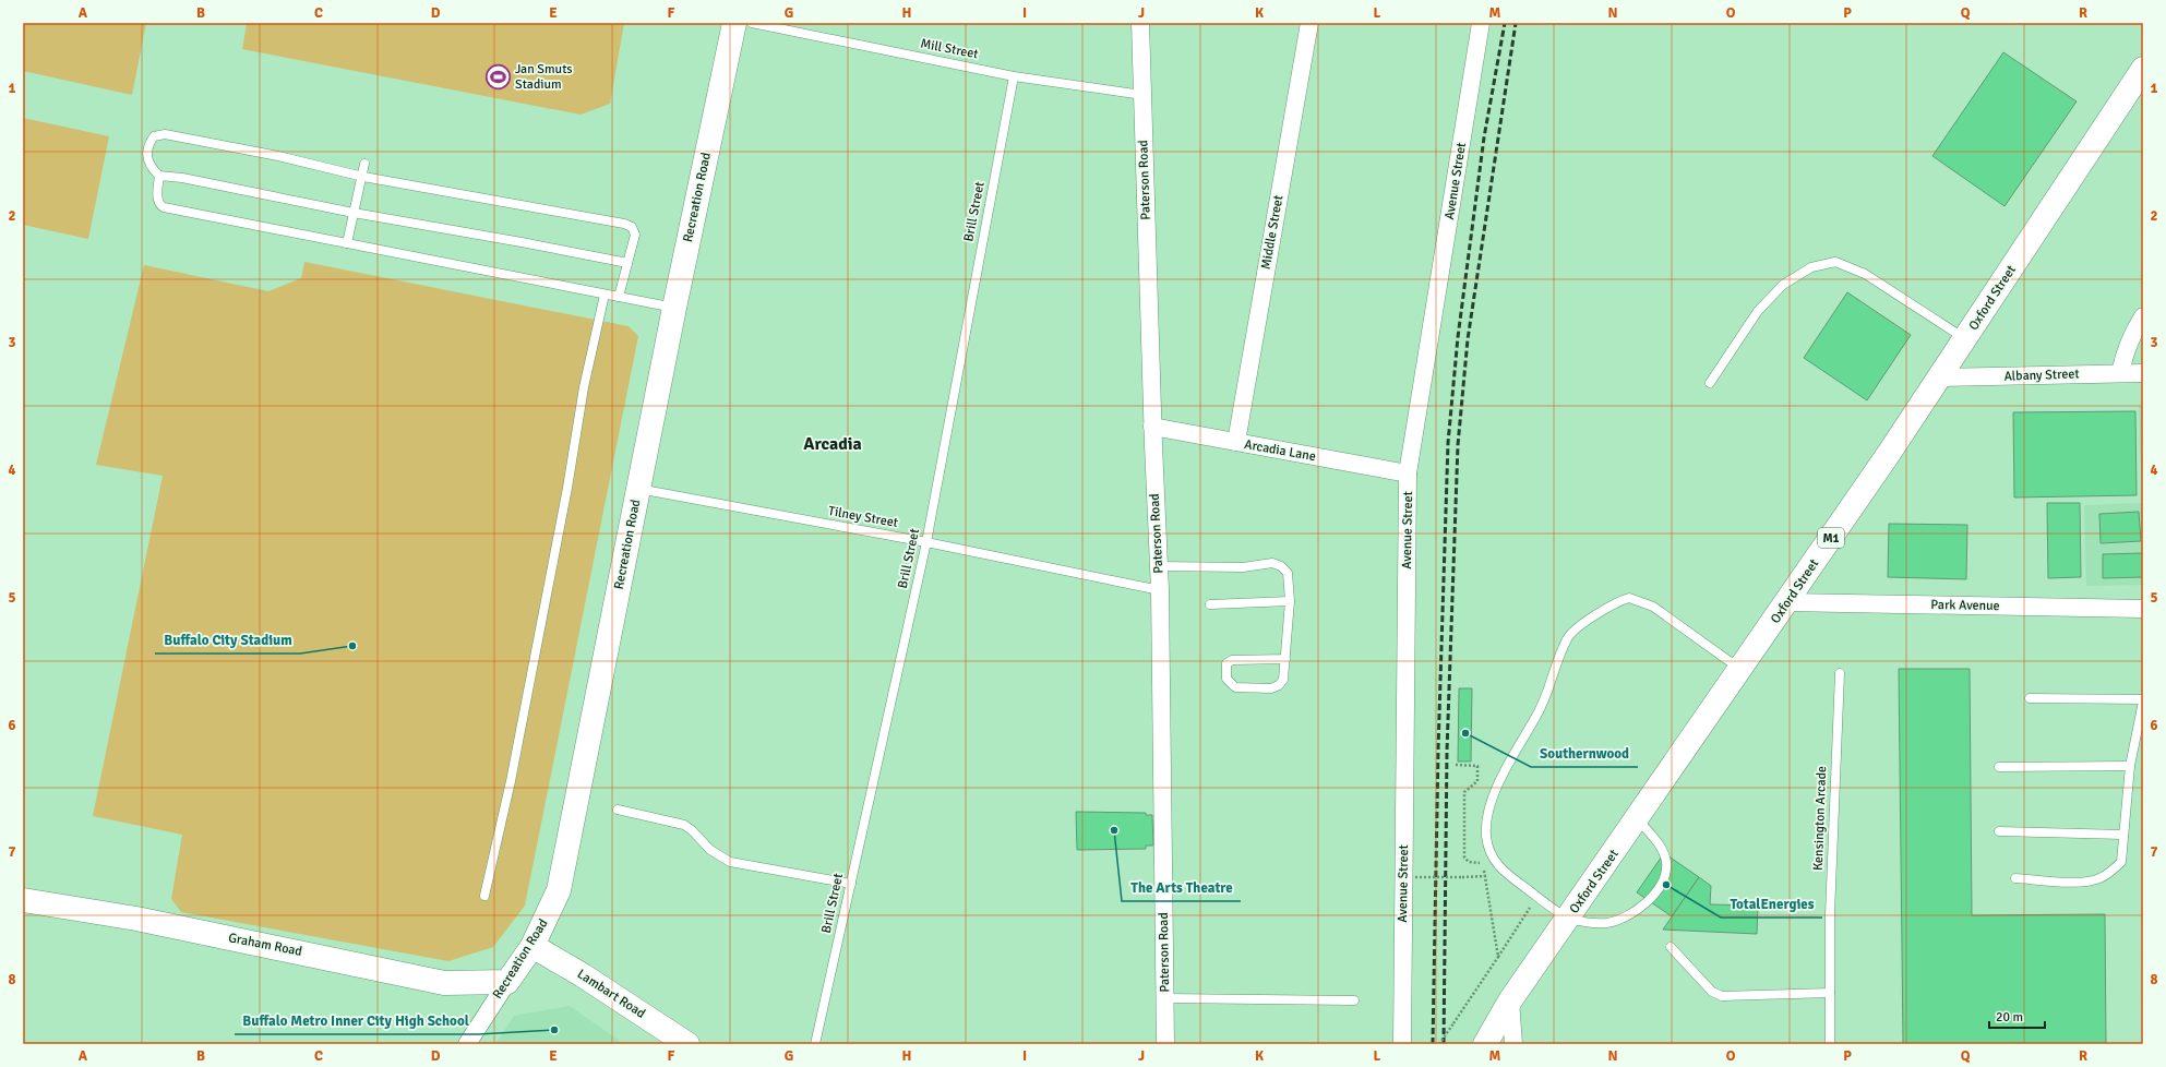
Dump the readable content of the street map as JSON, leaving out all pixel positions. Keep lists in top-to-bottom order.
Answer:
{
  "streets": {
    "street": [
      "Paterson Road",
      "Avenue Street",
      "Recreation Road",
      "Middle Street",
      "Oxford Street",
      "Albany Street",
      "Arcadia Lane",
      "M1",
      "Park Avenue",
      "Graham Road",
      "Lambart Road"
    ],
    "lane": [
      "Mill Street",
      "Brill Street",
      "Tilney Street",
      "Kensington Arcade"
    ]
  },
  "crossings": [
    ["Mill Street", "Paterson Road"],
    ["Mill Street", "Brill Street"],
    ["Paterson Road", "Arcadia Lane"],
    ["Paterson Road", "Tilney Street"],
    ["Avenue Street", "Arcadia Lane"],
    ["Recreation Road", "Tilney Street"],
    ["Recreation Road", "Graham Road"],
    ["Recreation Road", "Lambart Road"],
    ["Brill Street", "Tilney Street"],
    ["Middle Street", "Arcadia Lane"],
    ["Oxford Street", "Albany Street"],
    ["Oxford Street", "Park Avenue"]
  ],
  "districts": ["Arcadia"],
  "places": {
    "sports": ["Jan Smuts Stadium"],
    "other": [
      "Buffalo City Stadium",
      "Southernwood",
      "The Arts Theatre",
      "TotalEnergies",
      "Buffalo Metro Inner City High School"
    ]
  },
  "scale_bar": "20 m",
  "grid": {
    "columns": [
      "A",
      "B",
      "C",
      "D",
      "E",
      "F",
      "G",
      "H",
      "I",
      "J",
      "K",
      "L",
      "M",
      "N",
      "O",
      "P",
      "Q",
      "R"
    ],
    "rows": [
      "1",
      "2",
      "3",
      "4",
      "5",
      "6",
      "7",
      "8"
    ]
  }
}
